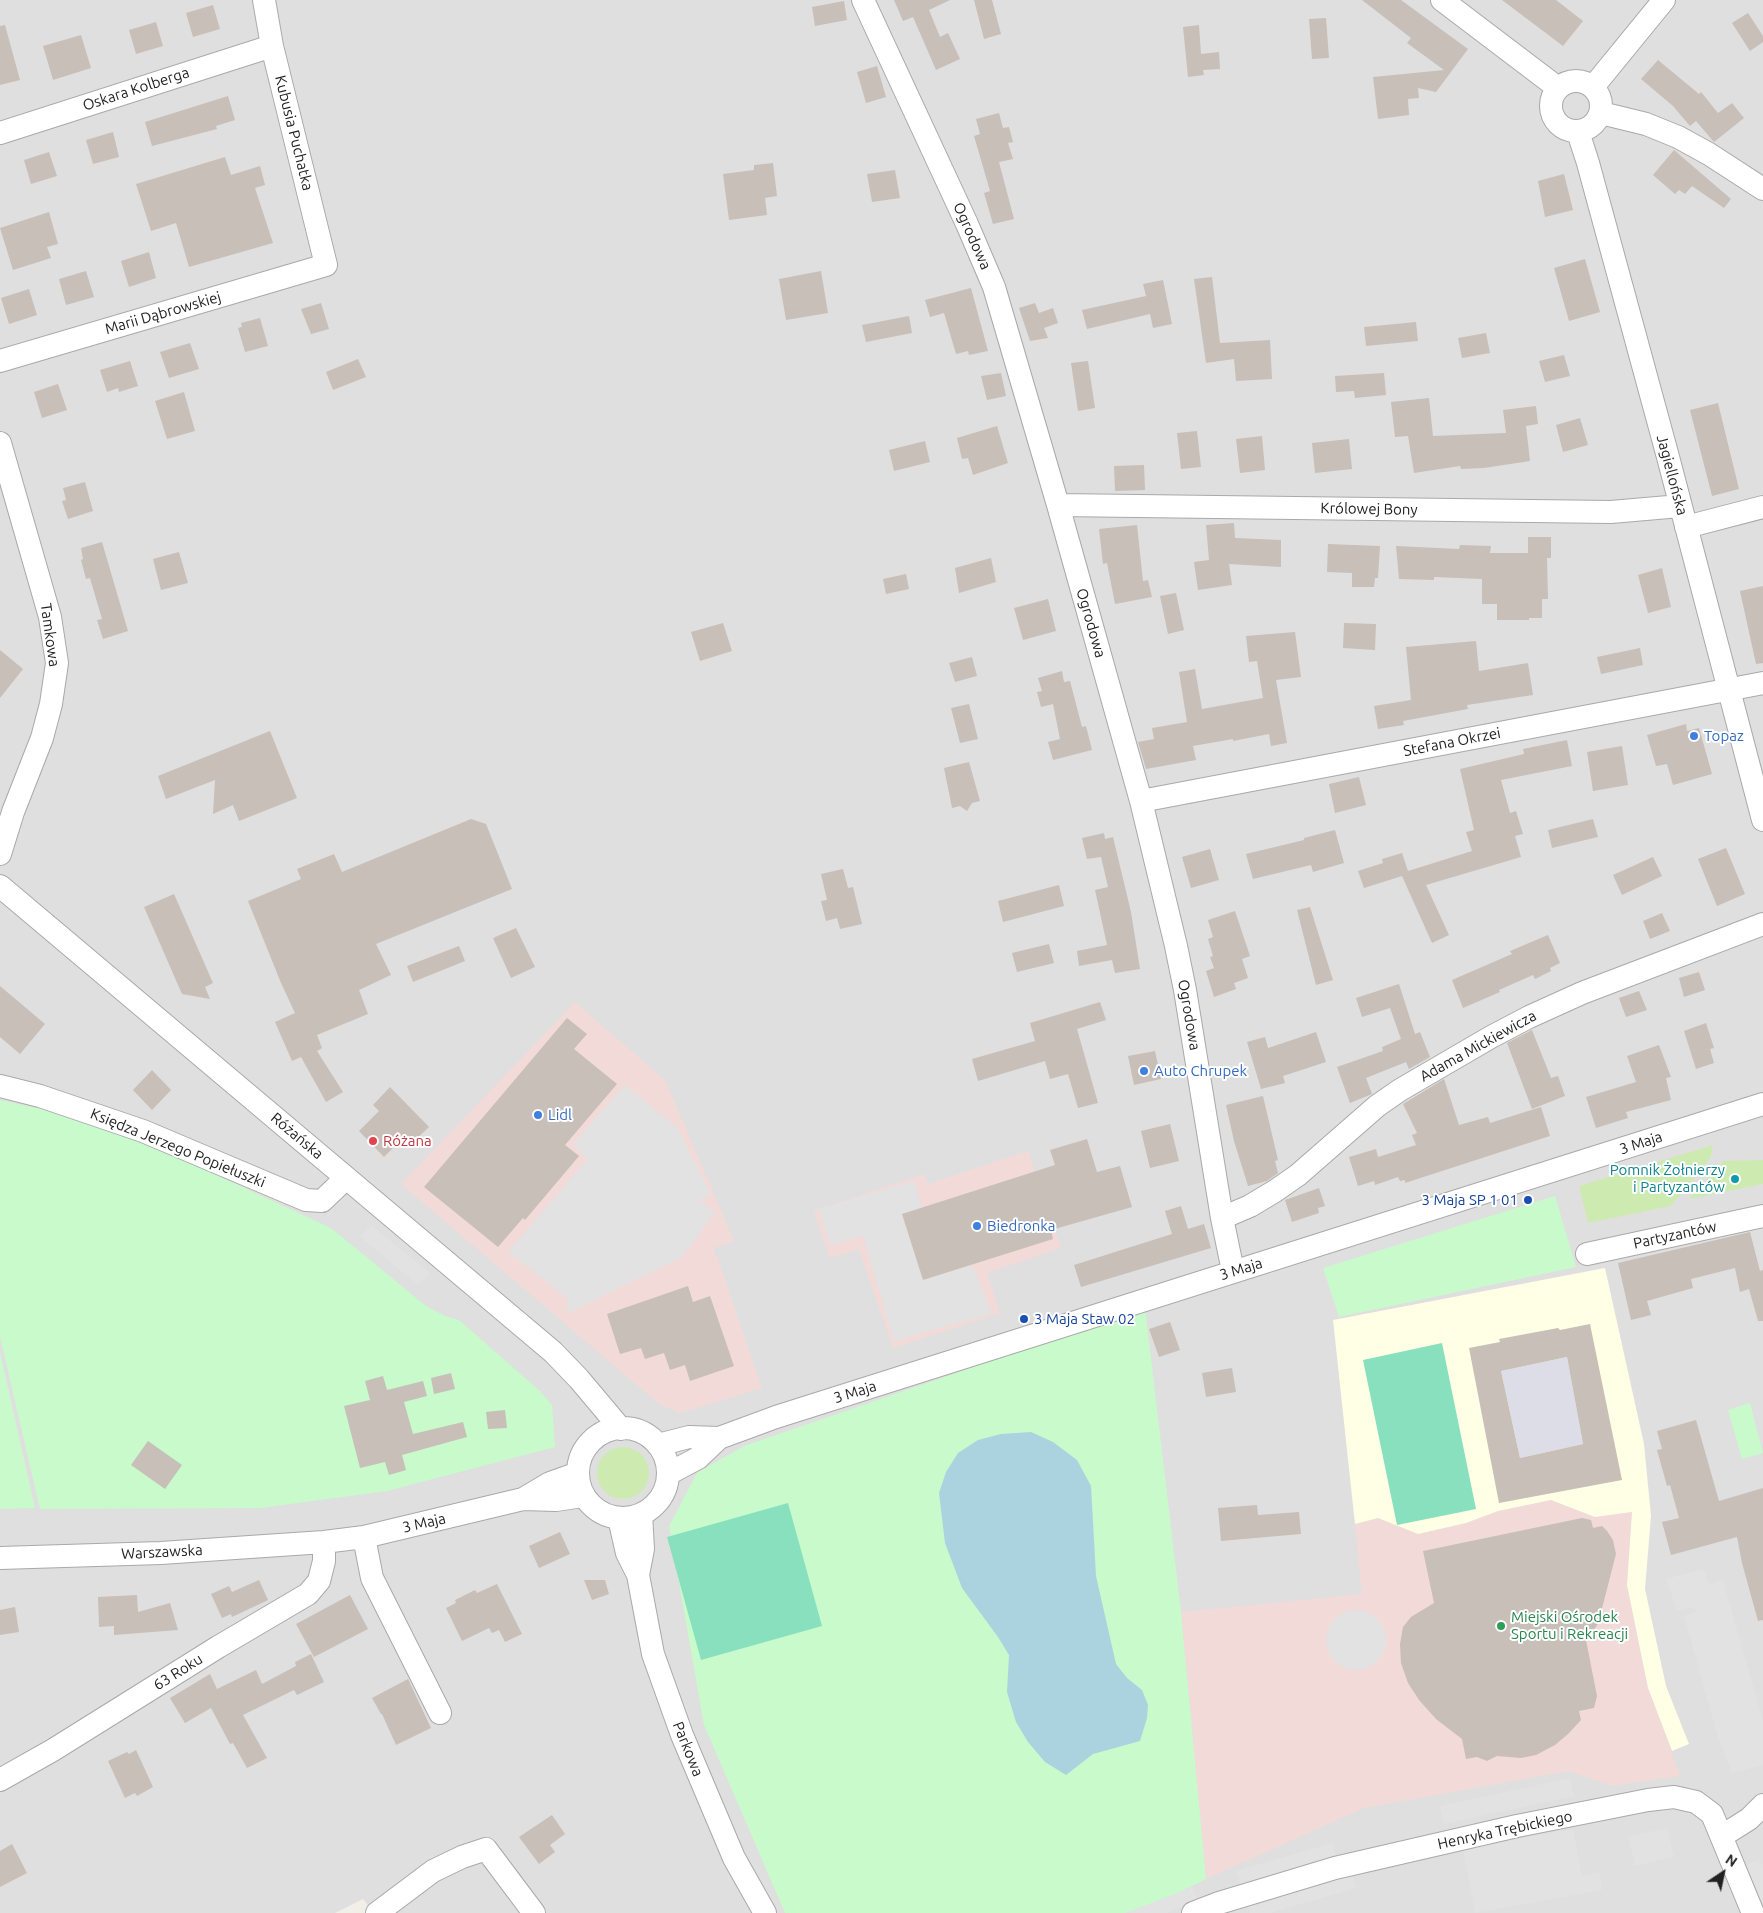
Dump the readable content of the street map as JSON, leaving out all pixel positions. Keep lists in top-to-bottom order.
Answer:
{
  "streets": {
    "street": [
      "Oskara Kolberga",
      "Kubusia Puchatka",
      "Ogrodowa",
      "Marii Dąbrowskiej",
      "Jagiellońska",
      "Królowej Bony",
      "Tamkowa",
      "Stefana Okrzei",
      "Adama Mickiewicza",
      "Różańska",
      "3 Maja",
      "Księdza Jerzego Popiełuszki",
      "Partyzantów",
      "Warszawska",
      "63 Roku",
      "Parkowa",
      "Henryka Trębickiego"
    ]
  },
  "crossings": [
    ["Oskara Kolberga", "Kubusia Puchatka"],
    ["Kubusia Puchatka", "Marii Dąbrowskiej"],
    ["Ogrodowa", "Królowej Bony"],
    ["Ogrodowa", "Stefana Okrzei"],
    ["Ogrodowa", "Adama Mickiewicza"],
    ["Ogrodowa", "3 Maja"],
    ["Jagiellońska", "Królowej Bony"],
    ["Jagiellońska", "Stefana Okrzei"],
    ["Różańska", "3 Maja"],
    ["Różańska", "Księdza Jerzego Popiełuszki"],
    ["Różańska", "Parkowa"],
    ["3 Maja", "Warszawska"],
    ["3 Maja", "63 Roku"],
    ["3 Maja", "Parkowa"],
    ["Warszawska", "63 Roku"]
  ],
  "places": [
    "Topaz",
    "Auto Chrupek",
    "Lidl",
    "Różana",
    "Pomnik Żołnierzy i Partyzantów",
    "3 Maja SP 1 01",
    "Biedronka",
    "3 Maja Staw 02",
    "Miejski Ośrodek Sportu i Rekreacji"
  ],
  "north": "top right"
}
